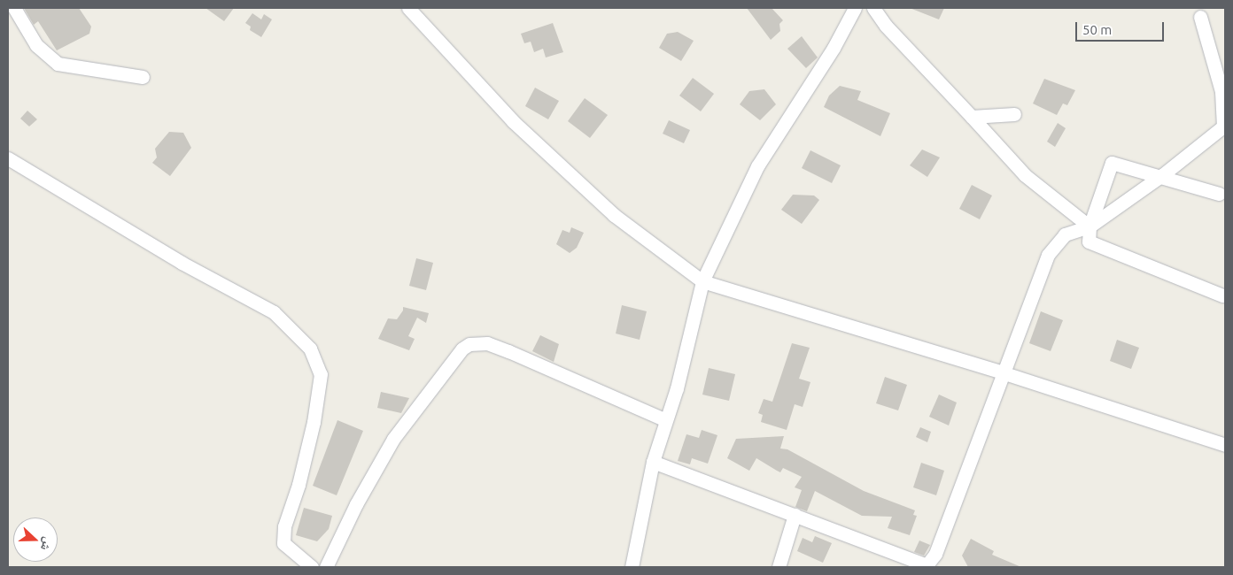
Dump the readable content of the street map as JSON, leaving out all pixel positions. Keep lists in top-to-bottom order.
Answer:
{
  "scale_bar": "50 m",
  "north": "right"
}
